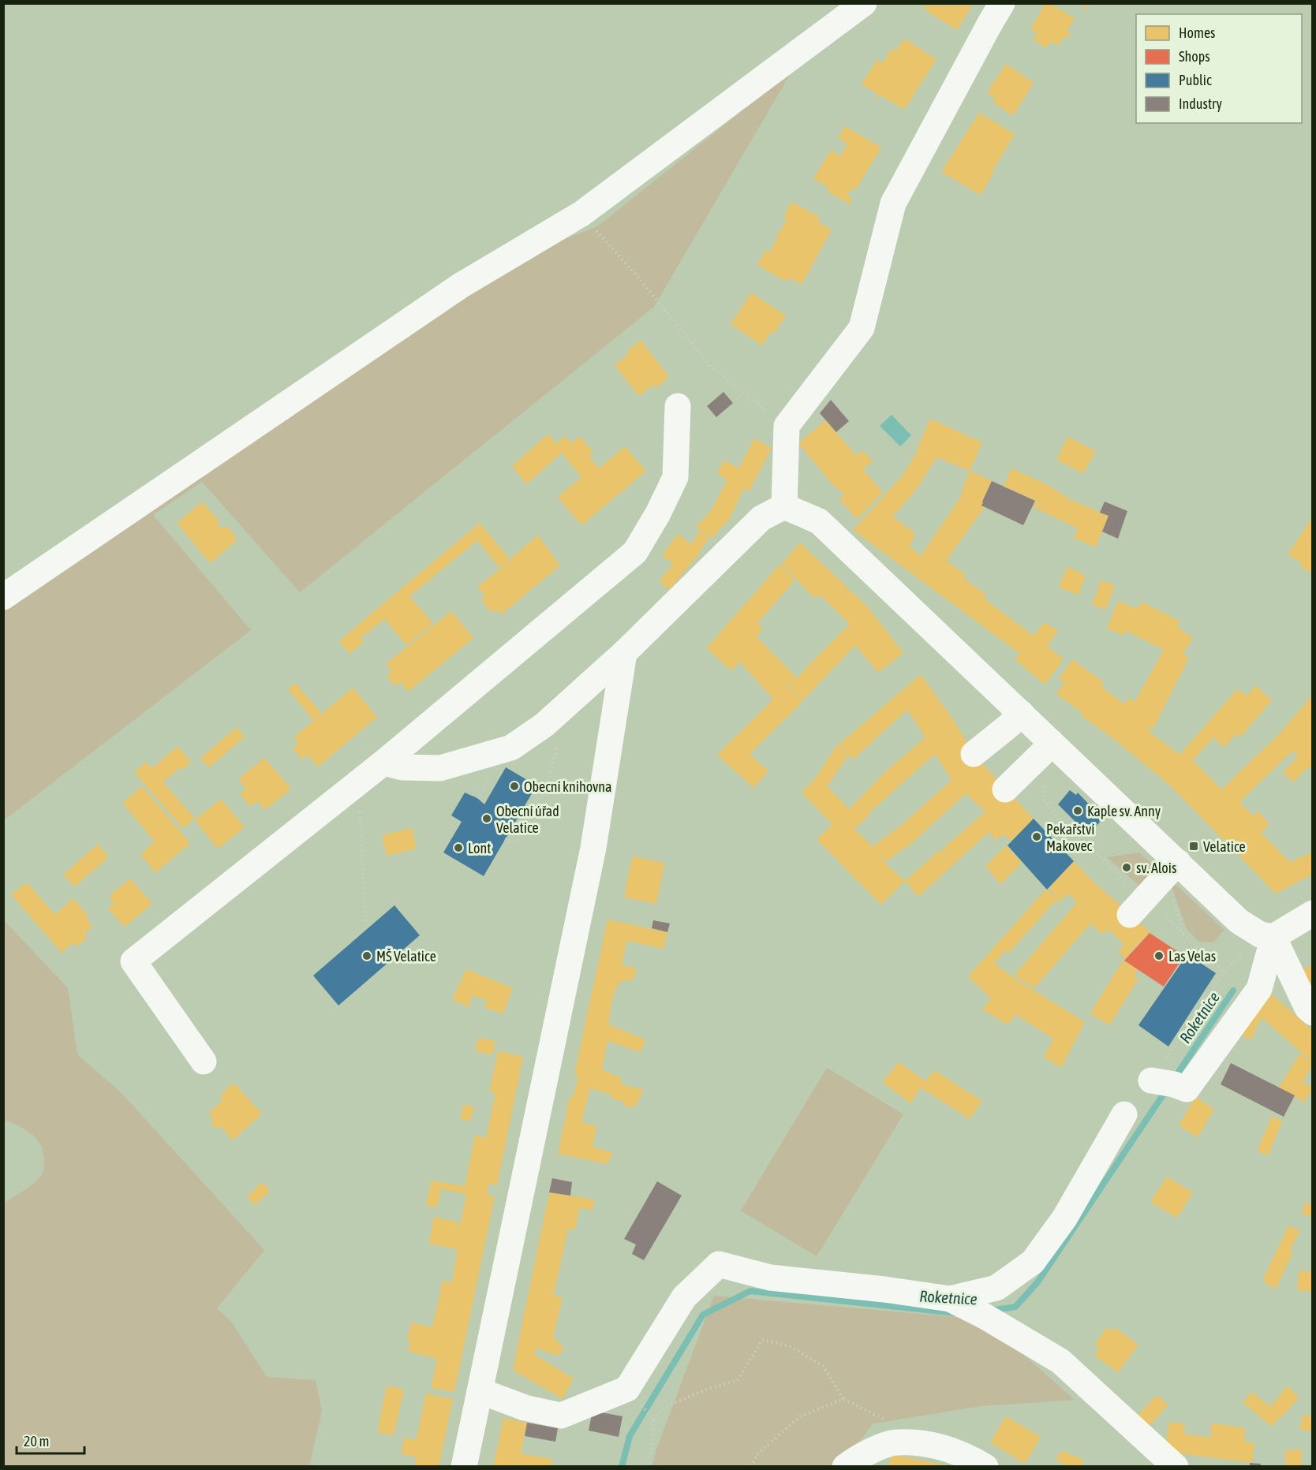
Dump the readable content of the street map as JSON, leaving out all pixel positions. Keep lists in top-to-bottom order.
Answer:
{
  "water": ["Roketnice"],
  "places": {
    "other": [
      "Obecní knihovna",
      "Kaple sv. Anny",
      "Obecní úřad Velatice",
      "Pekařství Makovec",
      "Lont",
      "sv. Alois",
      "MŠ Velatice",
      "Las Velas"
    ],
    "transit": ["Velatice"]
  },
  "legend": [
    "Homes",
    "Shops",
    "Public",
    "Industry"
  ],
  "scale_bar": "20 m"
}
